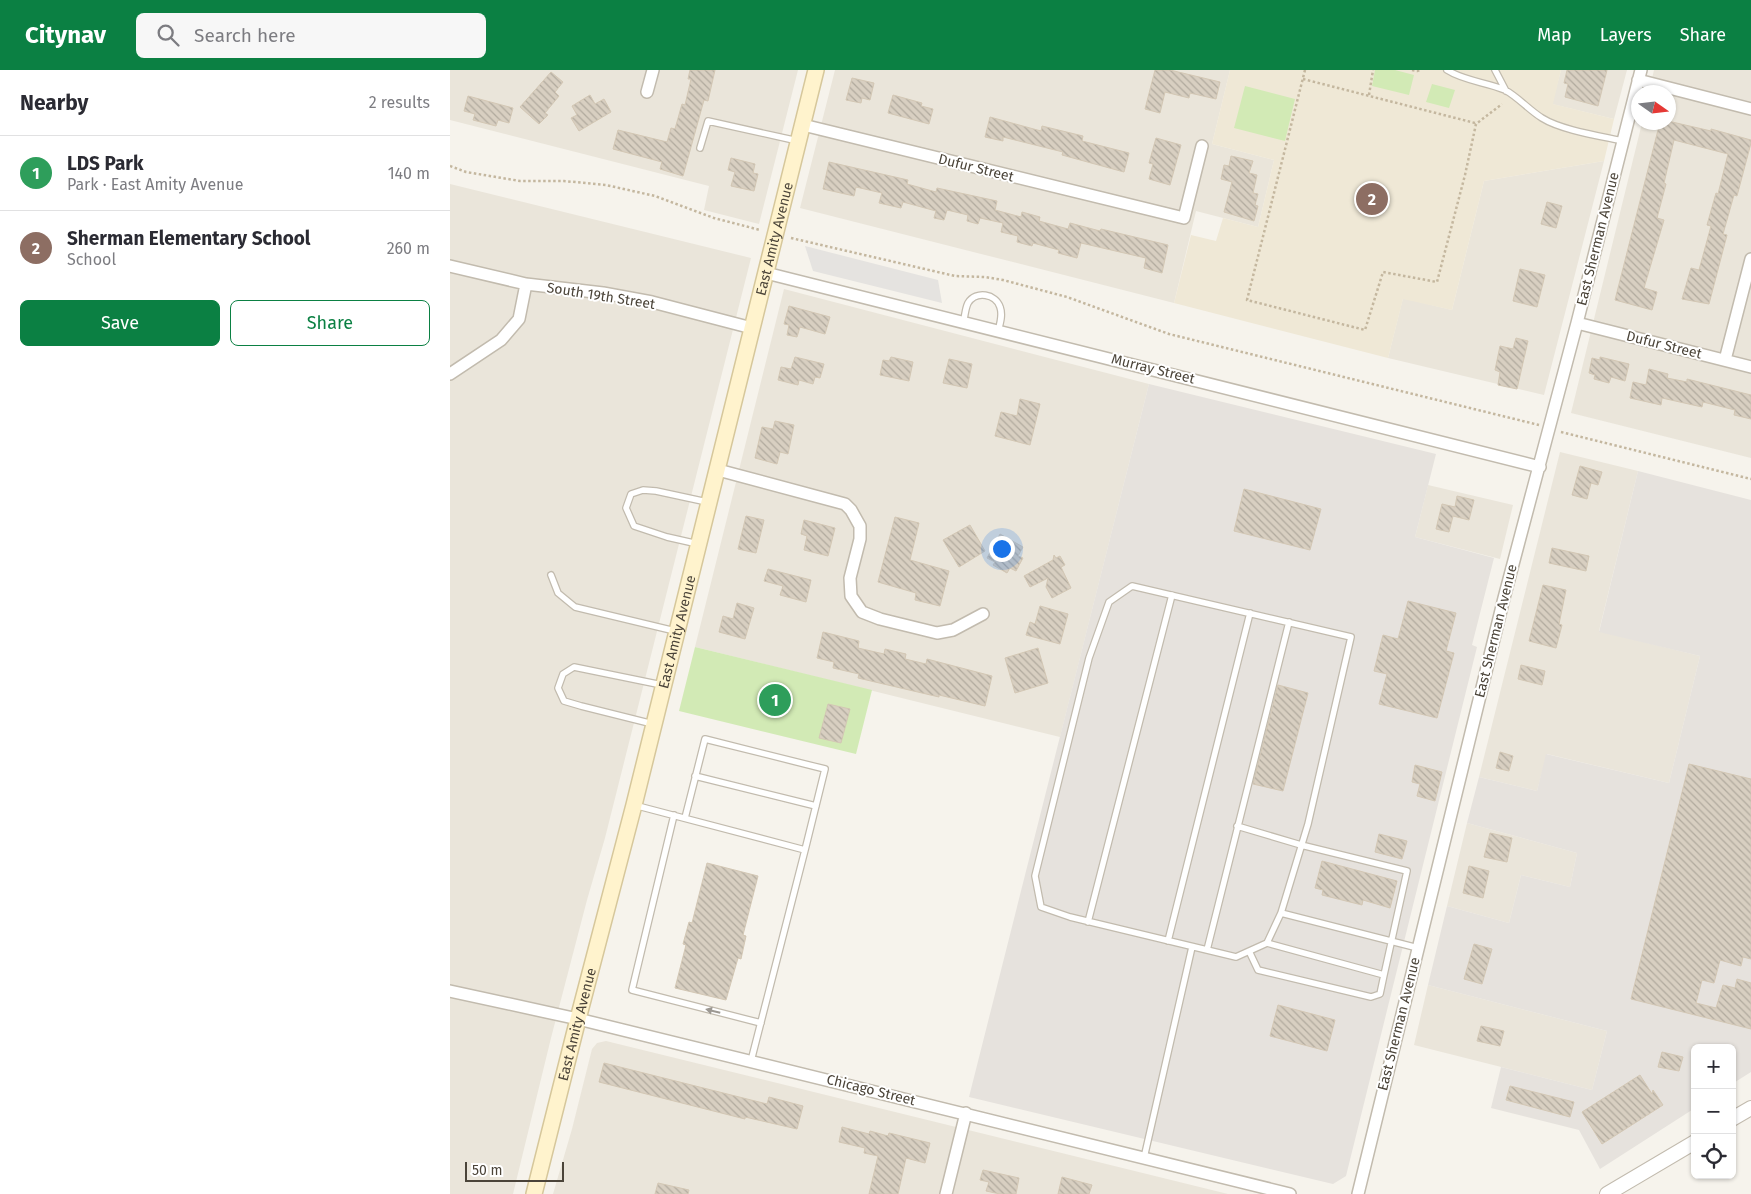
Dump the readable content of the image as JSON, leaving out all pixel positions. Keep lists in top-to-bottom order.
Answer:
{
  "streets": {
    "main road": ["East Amity Avenue"],
    "street": [
      "Dufur Street",
      "East Sherman Avenue",
      "South 19th Street",
      "Murray Street",
      "Chicago Street"
    ]
  },
  "crossings": [
    ["Dufur Street", "East Amity Avenue"],
    ["Dufur Street", "East Sherman Avenue"],
    ["East Amity Avenue", "South 19th Street"],
    ["East Amity Avenue", "Murray Street"],
    ["East Amity Avenue", "Chicago Street"],
    ["East Sherman Avenue", "Murray Street"]
  ],
  "scale_bar": "50 m",
  "north": "right",
  "page": {
    "header": "Citynav",
    "search": "Search here",
    "nav": ["Map", "Layers", "Share"],
    "heading": ["Nearby", "2 results"],
    "list": [
      {
        "mark": "1",
        "name": "LDS Park",
        "note": "Park · East Amity Avenue",
        "value": "140 m"
      },
      {
        "mark": "2",
        "name": "Sherman Elementary School",
        "note": "School",
        "value": "260 m"
      }
    ],
    "pins": ["2", "1"],
    "buttons": ["Save", "Share"],
    "map_buttons": ["+", "−"],
    "scale": "50 m"
  }
}
